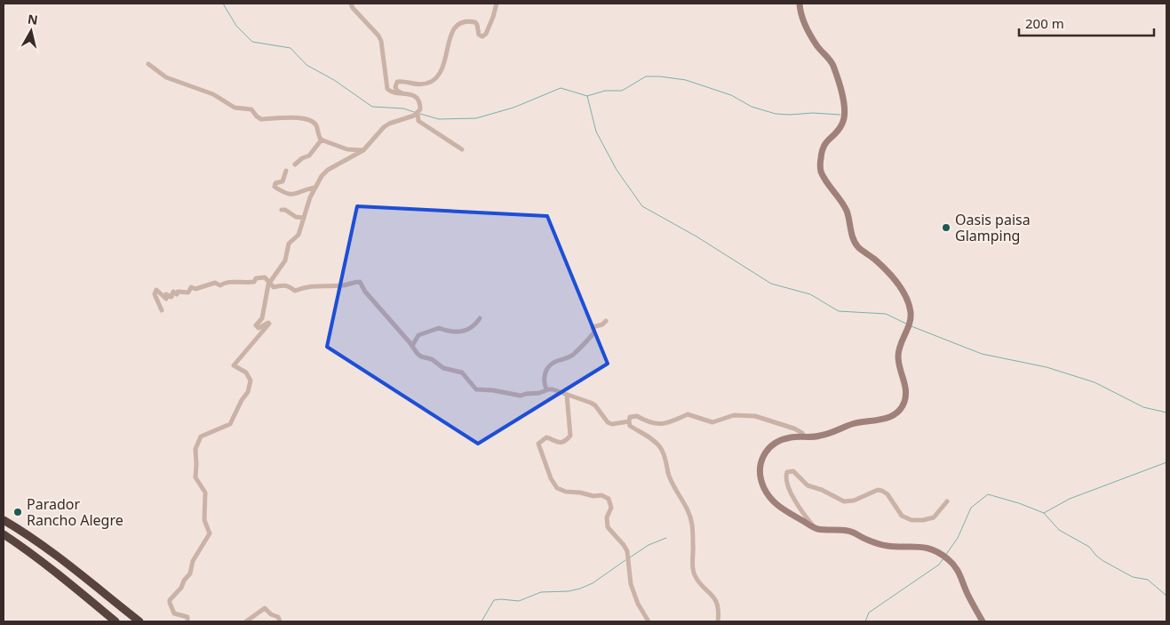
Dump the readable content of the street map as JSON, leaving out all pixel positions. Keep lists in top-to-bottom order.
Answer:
{
  "places": ["Oasis paisa Glamping", "Parador Rancho Alegre"],
  "scale_bar": "200 m",
  "north": "top"
}
